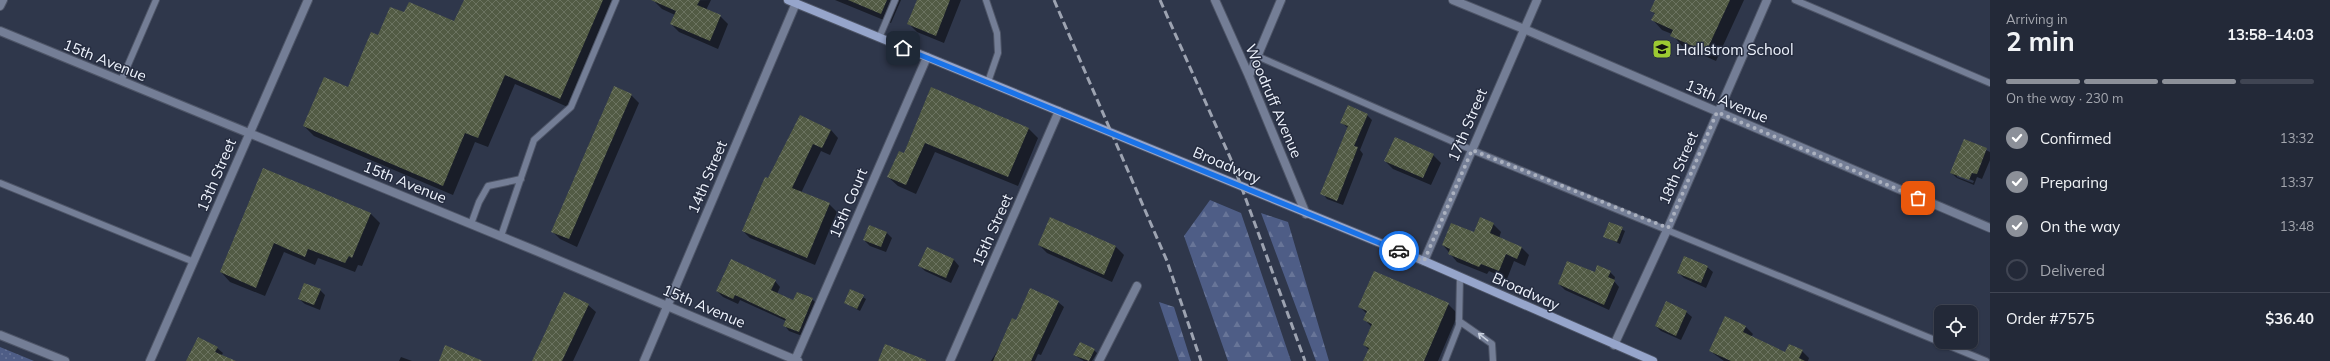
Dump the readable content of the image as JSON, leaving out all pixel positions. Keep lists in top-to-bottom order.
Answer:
{
  "streets": {
    "main road": ["Broadway"],
    "street": [
      "15th Avenue",
      "Woodruff Avenue",
      "13th Avenue",
      "17th Street",
      "18th Street",
      "13th Street",
      "14th Street",
      "15th Court",
      "15th Street"
    ]
  },
  "crossings": [
    ["15th Avenue", "13th Street"],
    ["15th Avenue", "14th Street"],
    ["15th Avenue", "15th Court"],
    ["Woodruff Avenue", "Broadway"],
    ["13th Avenue", "17th Street"],
    ["13th Avenue", "18th Street"],
    ["17th Street", "Broadway"],
    ["Broadway", "18th Street"],
    ["Broadway", "14th Street"],
    ["Broadway", "15th Court"],
    ["Broadway", "15th Street"]
  ],
  "places": {
    "school or university": ["Hallstrom School"]
  },
  "page": {
    "heading": ["2 min", "Arriving in", "13:58–14:03"],
    "panel": ["Order #7575", "$36.40"],
    "bar": "On the way · 230 m",
    "list": [
      ["Confirmed", "13:32"],
      ["Preparing", "13:37"],
      ["On the way", "13:48"],
      "Delivered"
    ]
  }
}
